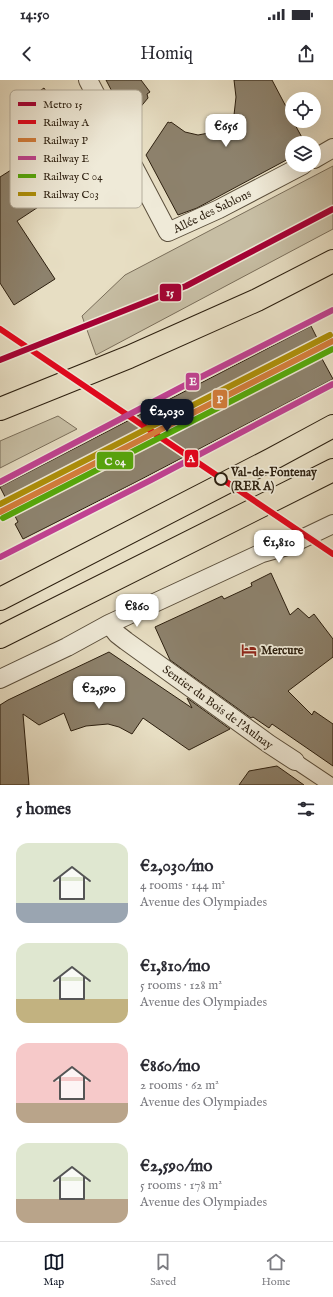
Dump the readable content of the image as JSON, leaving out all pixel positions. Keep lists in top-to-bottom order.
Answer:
{
  "streets": {
    "street": ["Allée des Sablons", "Sentier du Bois de l'Aulnay"]
  },
  "places": {
    "other": ["Val-de-Fontenay (RER A)"],
    "hotel": ["Mercure"]
  },
  "lines": [
    "metro line 15",
    "rail line E",
    "rail line A",
    "rail line C03",
    "rail line P"
  ],
  "legend": [
    "Metro 15",
    "Railway A",
    "Railway P",
    "Railway E",
    "Railway C 04",
    "Railway C03"
  ],
  "page": {
    "status": "14:50",
    "header": "Homiq",
    "price": [
      "€656",
      "€2,030",
      "€1,810",
      "€860",
      "€2,590"
    ],
    "heading": "5 homes",
    "list": [
      {
        "name": "€2,030/mo",
        "note": "4 rooms · 144 m² · Avenue des Olympiades"
      },
      {
        "name": "€1,810/mo",
        "note": "5 rooms · 128 m² · Avenue des Olympiades"
      },
      {
        "name": "€860/mo",
        "note": "2 rooms · 62 m² · Avenue des Olympiades"
      },
      {
        "name": "€2,590/mo",
        "note": "5 rooms · 178 m² · Avenue des Olympiades"
      }
    ],
    "tabs": ["Map", "Saved", "Home"]
  }
}
